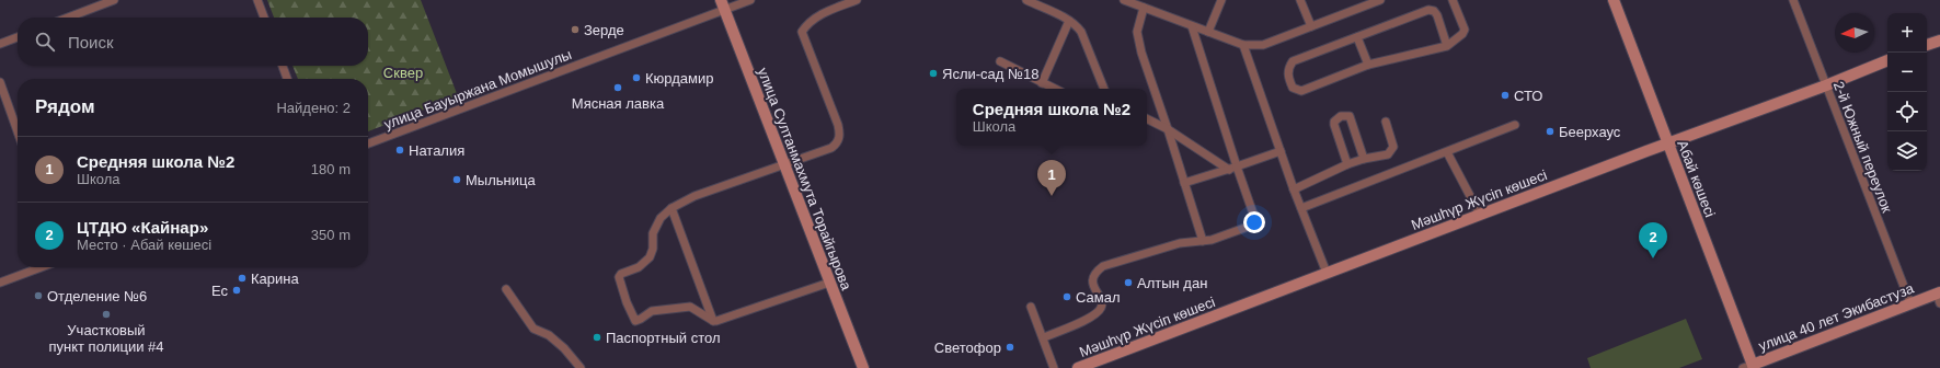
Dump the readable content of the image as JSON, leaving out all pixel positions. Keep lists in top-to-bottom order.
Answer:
{
  "streets": {
    "street": [
      "улица Бауыржана Момышулы",
      "2-й Южный переулок",
      "улица Султанмахмута Торайгырова",
      "Абай көшесі",
      "Мәшһүр Жүсіп көшесі",
      "улица 40 лет Экибастуза"
    ]
  },
  "crossings": [
    ["улица Бауыржана Момышулы", "улица Султанмахмута Торайгырова"],
    ["2-й Южный переулок", "Мәшһүр Жүсіп көшесі"],
    ["2-й Южный переулок", "улица 40 лет Экибастуза"],
    ["Абай көшесі", "Мәшһүр Жүсіп көшесі"],
    ["Абай көшесі", "улица 40 лет Экибастуза"]
  ],
  "parks": ["Сквер"],
  "places": [
    "Зерде",
    "Ясли-сад №18",
    "Кюрдамир",
    "Мясная лавка",
    "СТО",
    "Беерхаус",
    "Наталия",
    "Мыльница",
    "Карина",
    "Алтын дан",
    "Ес",
    "Отделение №6",
    "Самал",
    "Участковый пункт полиции #4",
    "Паспортный стол",
    "Светофор"
  ],
  "north": "left",
  "page": {
    "map_buttons": ["+", "−"],
    "search": "Поиск",
    "heading": ["Рядом", "Найдено: 2"],
    "popup": ["Средняя школа №2", "Школа"],
    "list": [
      {
        "mark": "1",
        "name": "Средняя школа №2",
        "note": "Школа",
        "value": "180 m"
      },
      {
        "mark": "2",
        "name": "ЦТДЮ «Кайнар»",
        "note": "Место · Абай көшесі",
        "value": "350 m"
      }
    ],
    "pins": ["1", "2"]
  }
}
